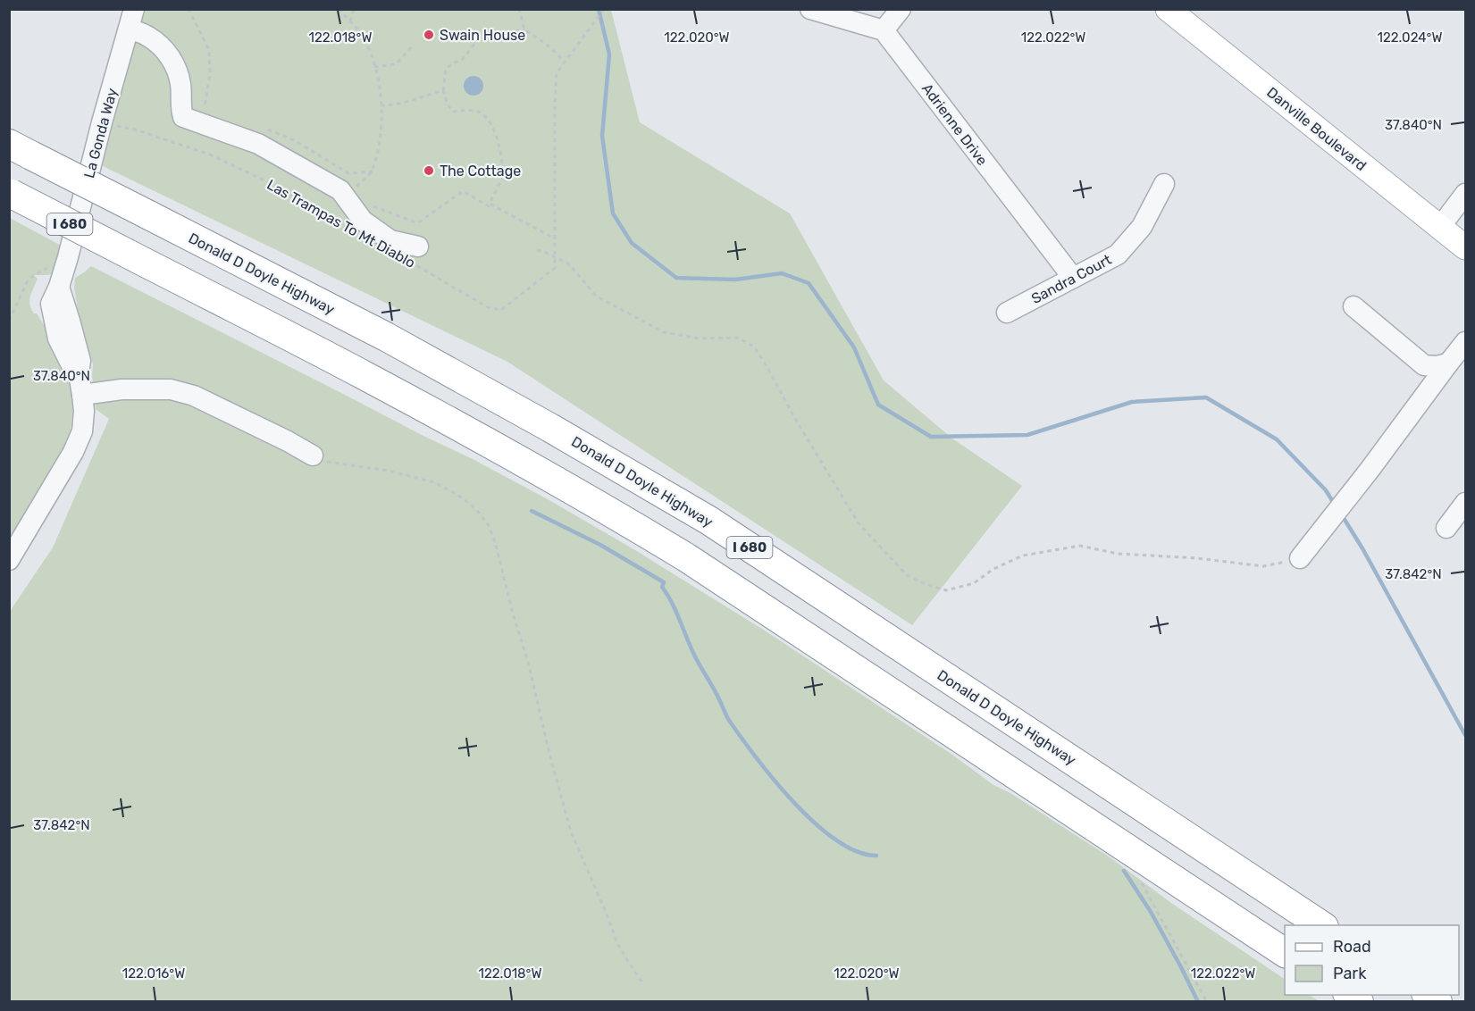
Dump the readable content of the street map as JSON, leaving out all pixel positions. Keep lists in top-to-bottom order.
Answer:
{
  "streets": {
    "highway": ["I 680", "Donald D Doyle Highway"],
    "main road": ["Danville Boulevard"],
    "street": ["Adrienne Drive", "La Gonda Way", "Sandra Court"],
    "path": ["Las Trampas To Mt Diablo"]
  },
  "crossings": [
    ["Adrienne Drive", "Sandra Court"],
    ["La Gonda Way", "Las Trampas To Mt Diablo"]
  ],
  "places": ["Swain House", "The Cottage"],
  "legend": ["Road", "Park"],
  "coordinates": [
    "122.018°W",
    "122.020°W",
    "122.022°W",
    "122.024°W",
    "37.840°N",
    "37.842°N",
    "122.016°W"
  ]
}
